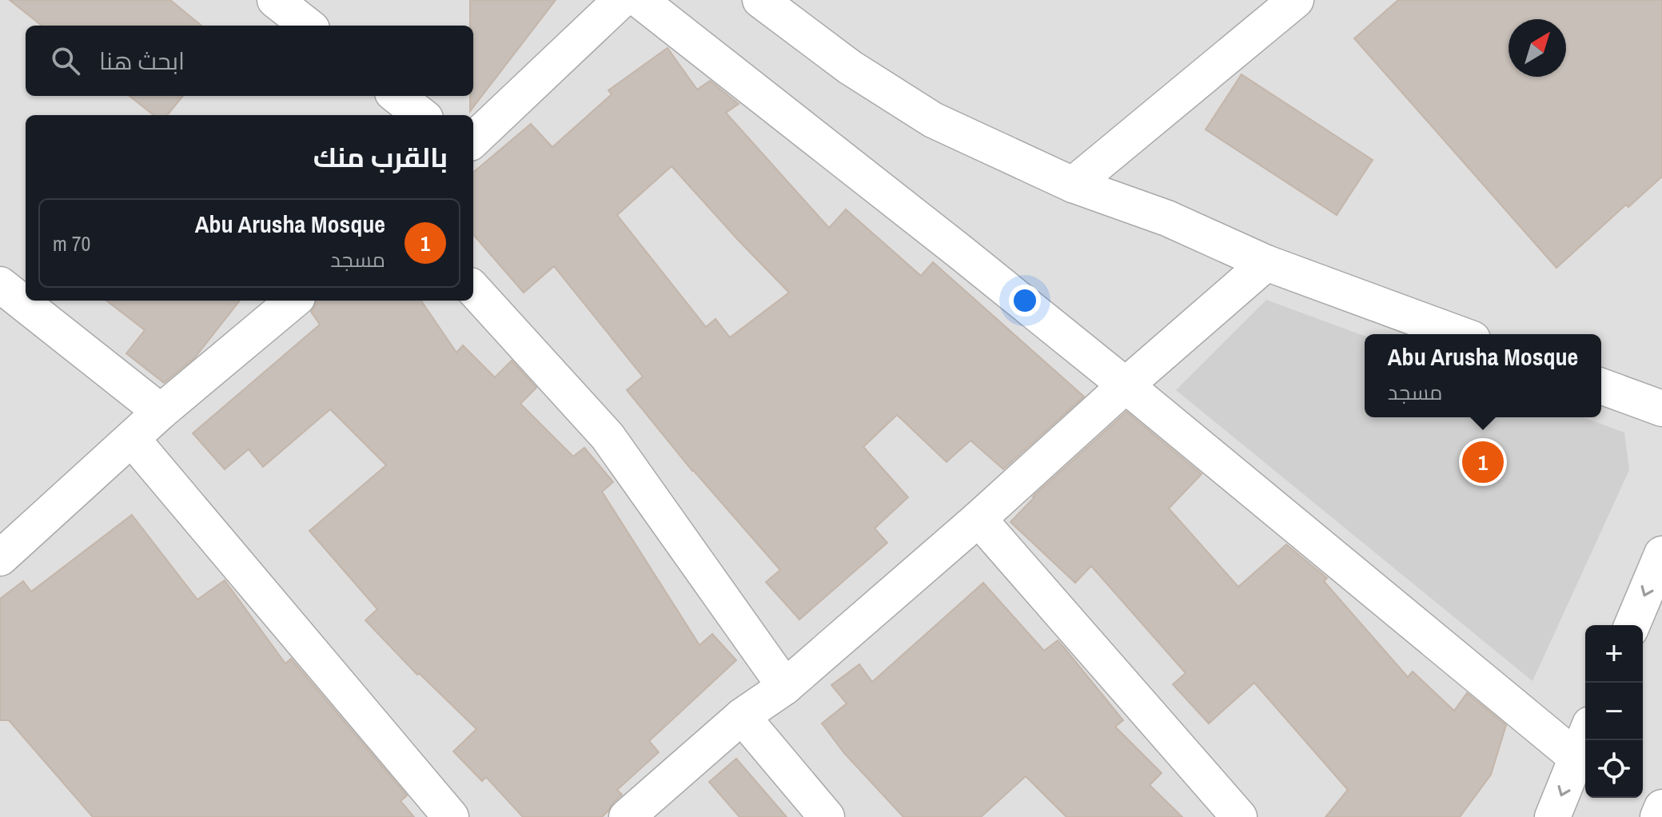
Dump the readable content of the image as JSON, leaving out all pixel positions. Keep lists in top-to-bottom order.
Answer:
{
  "north": "top right",
  "page": {
    "search": "ابحث هنا",
    "heading": "بالقرب منك",
    "list": [
      {
        "mark": "1",
        "name": "Abu Arusha Mosque",
        "note": "مسجد",
        "value": "70 m"
      }
    ],
    "popup": ["Abu Arusha Mosque", "مسجد"],
    "pins": "1",
    "map_buttons": ["+", "−"]
  }
}
